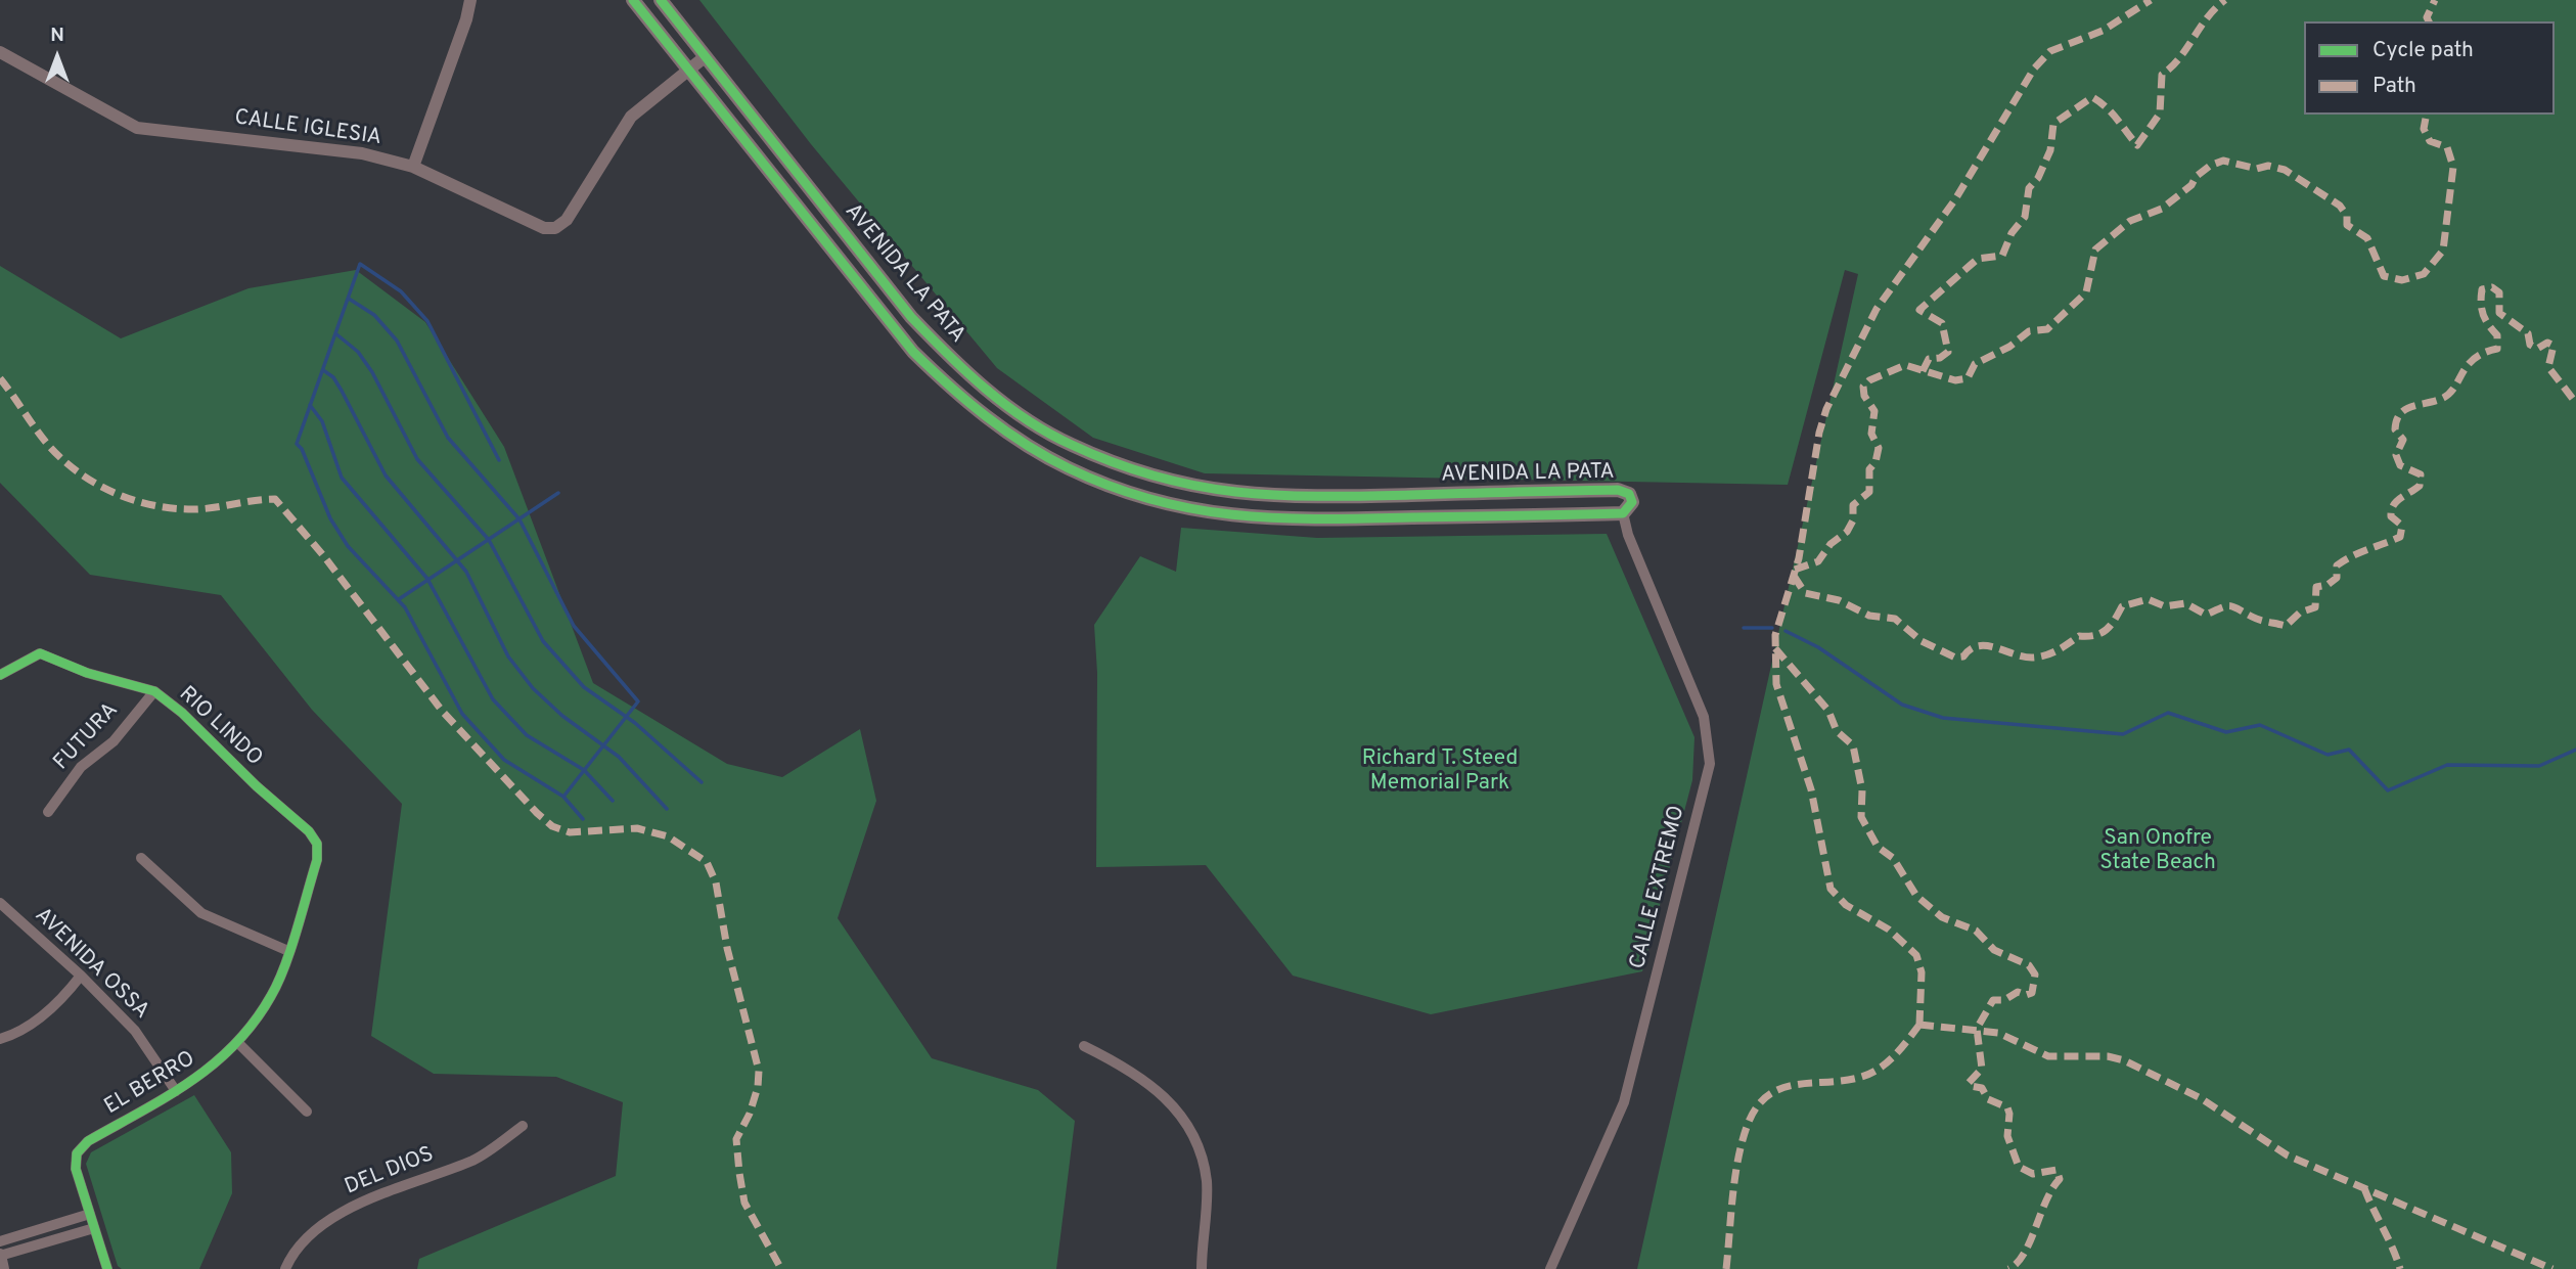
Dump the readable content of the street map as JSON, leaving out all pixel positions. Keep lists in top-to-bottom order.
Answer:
{
  "streets": {
    "main road": ["AVENIDA LA PATA"],
    "street": [
      "CALLE IGLESIA",
      "RIO LINDO",
      "FUTURA",
      "CALLE EXTREMO",
      "AVENIDA OSSA",
      "EL BERRO",
      "DEL DIOS"
    ]
  },
  "crossings": [
    ["CALLE IGLESIA", "AVENIDA LA PATA"],
    ["AVENIDA LA PATA", "CALLE EXTREMO"],
    ["RIO LINDO", "FUTURA"],
    ["RIO LINDO", "EL BERRO"],
    ["AVENIDA OSSA", "EL BERRO"]
  ],
  "parks": ["Richard T. Steed Memorial Park", "San Onofre State Beach"],
  "legend": ["Cycle path", "Path"],
  "north": "top"
}
